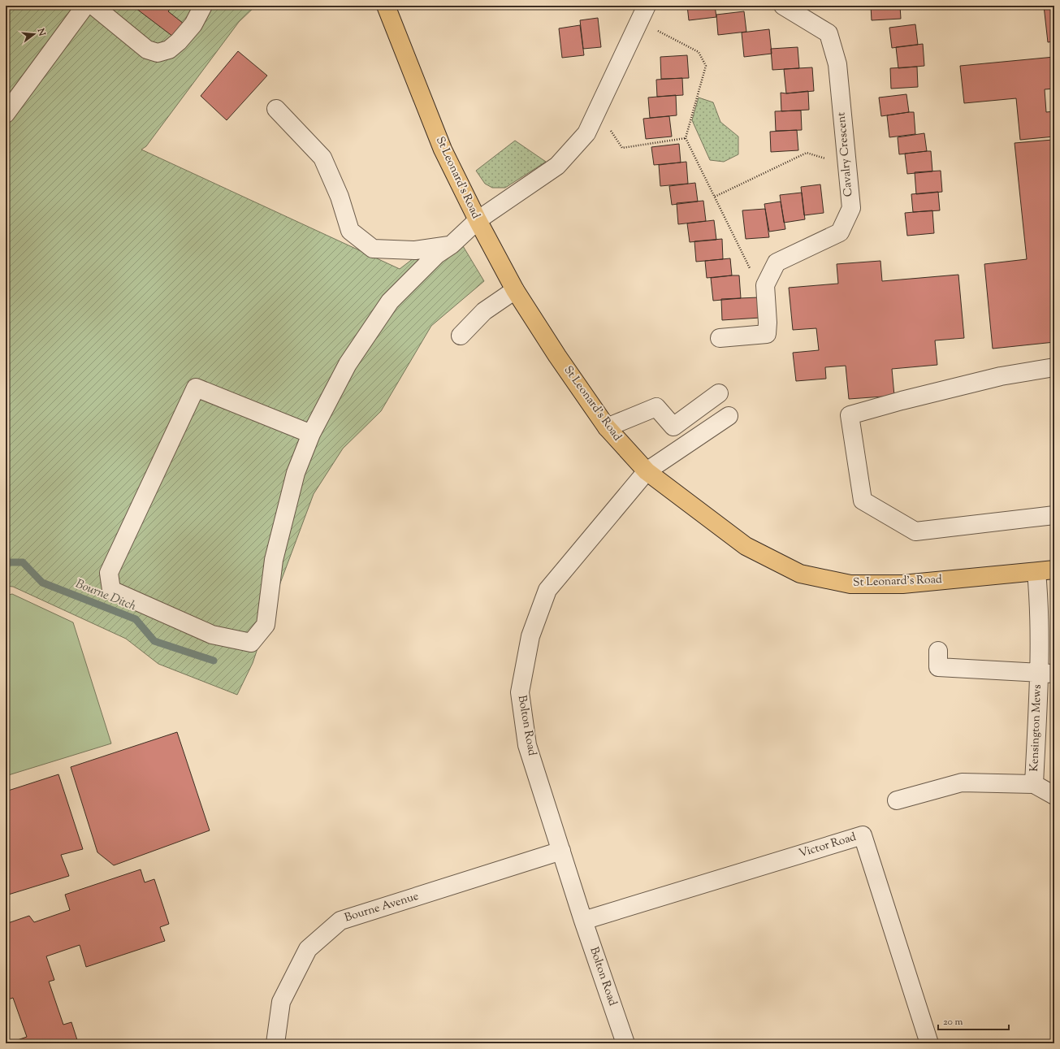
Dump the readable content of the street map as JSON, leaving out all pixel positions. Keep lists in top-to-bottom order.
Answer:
{
  "streets": {
    "main road": ["St Leonard's Road"],
    "street": [
      "Cavalry Crescent",
      "Bolton Road",
      "Kensington Mews",
      "Victor Road",
      "Bourne Avenue"
    ]
  },
  "crossings": [
    ["St Leonard's Road", "Bolton Road"],
    ["St Leonard's Road", "Kensington Mews"],
    ["Bolton Road", "Victor Road"],
    ["Bolton Road", "Bourne Avenue"]
  ],
  "water": ["Bourne Ditch"],
  "scale_bar": "20 m",
  "north": "right"
}
